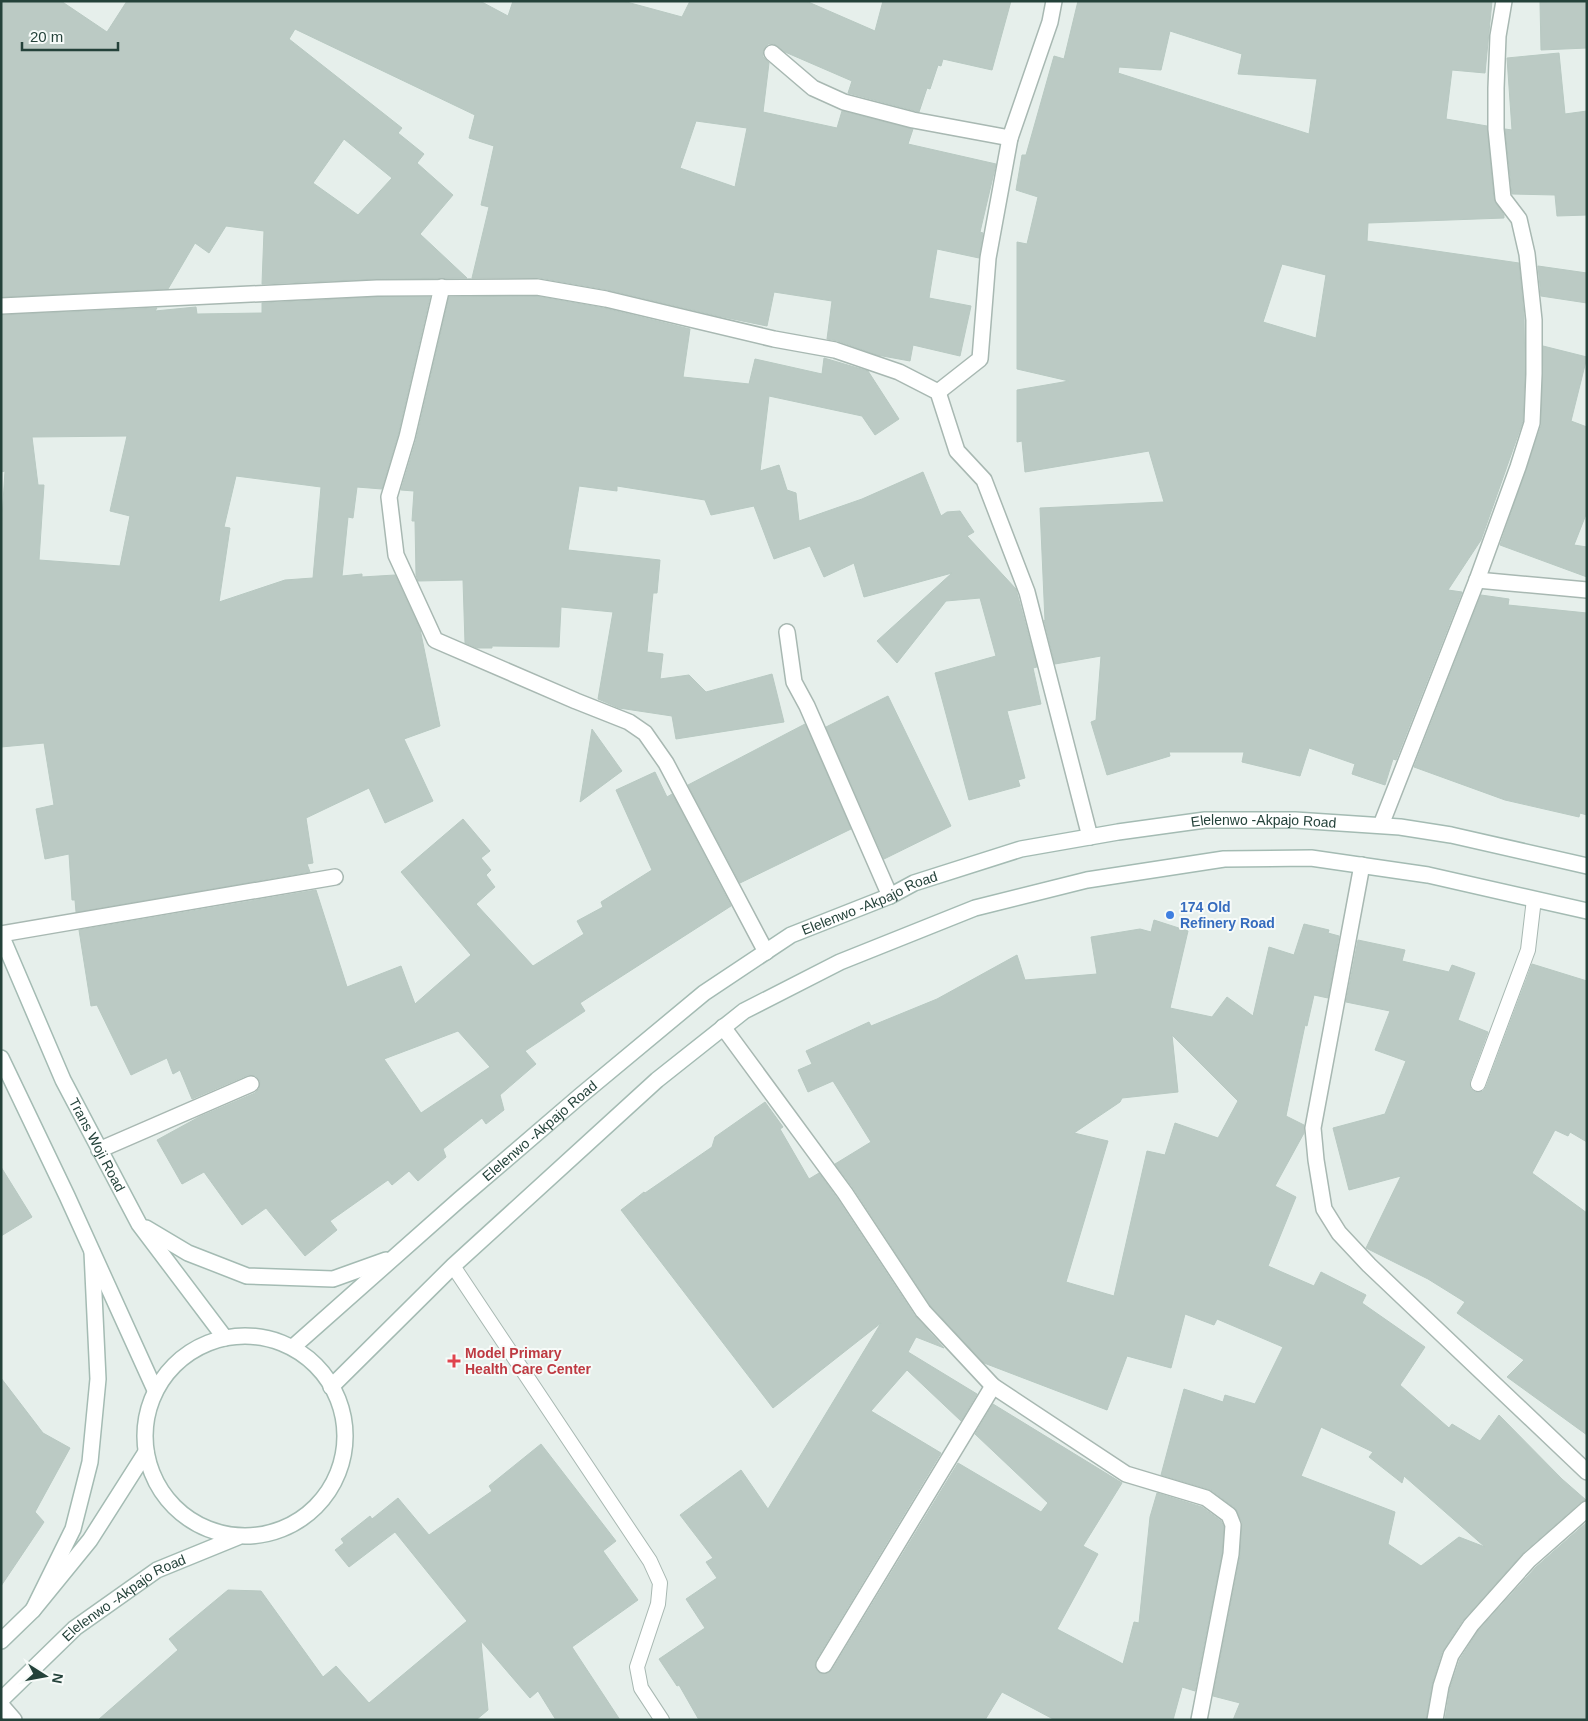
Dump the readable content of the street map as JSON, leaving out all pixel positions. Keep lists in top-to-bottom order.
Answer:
{
  "streets": {
    "street": ["Elelenwo -Akpajo Road", "Trans Woji Road"]
  },
  "places": {
    "other": ["174 Old Refinery Road"],
    "health": ["Model Primary Health Care Center"]
  },
  "scale_bar": "20 m",
  "north": "right"
}
